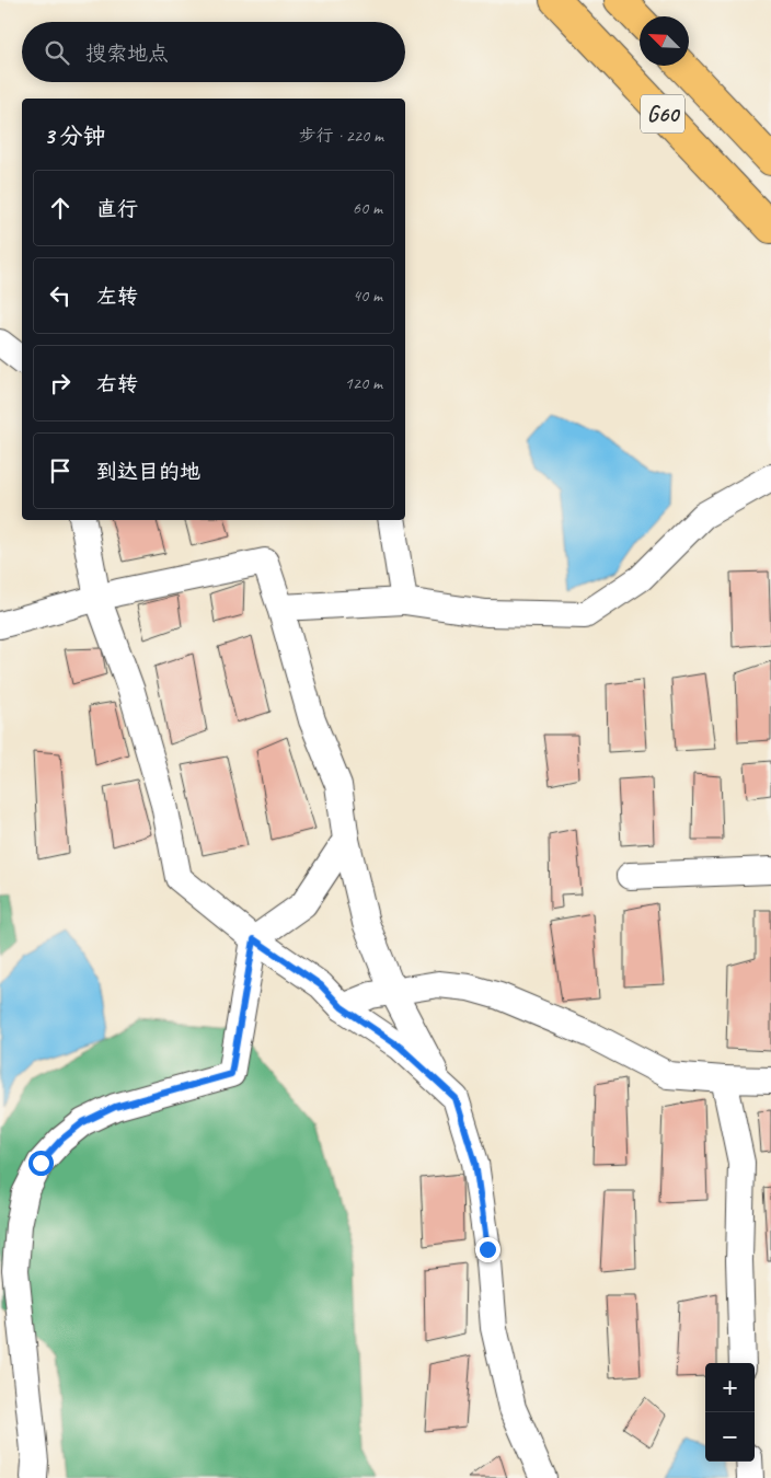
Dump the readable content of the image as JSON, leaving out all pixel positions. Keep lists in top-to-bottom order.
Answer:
{
  "streets": {
    "highway": ["G60"]
  },
  "north": "top left",
  "page": {
    "search": "搜索地点",
    "heading": ["3 分钟", "步行 · 220 m"],
    "list": [
      ["直行", "60 m"],
      ["左转", "40 m"],
      ["右转", "120 m"],
      "到达目的地"
    ],
    "map_buttons": ["+", "−"]
  }
}
